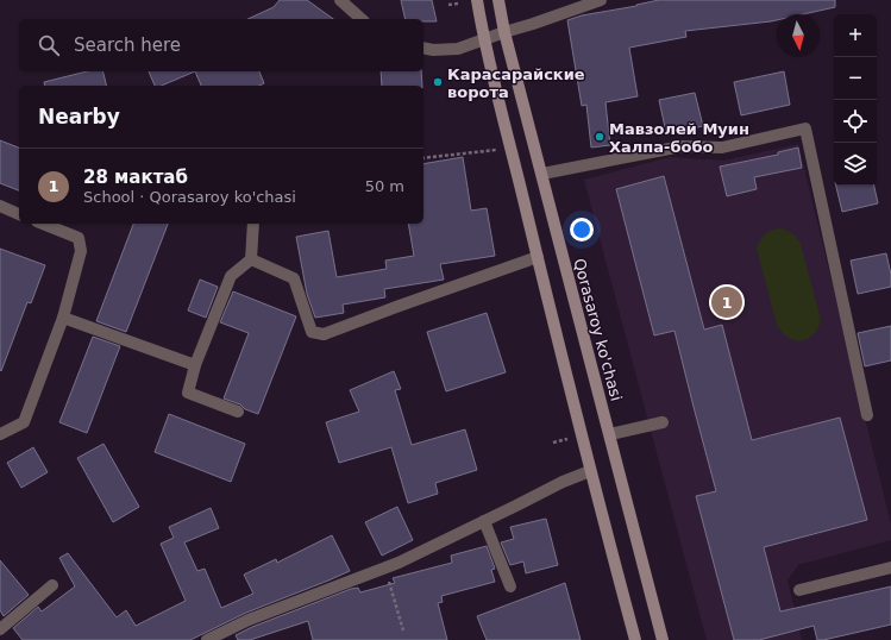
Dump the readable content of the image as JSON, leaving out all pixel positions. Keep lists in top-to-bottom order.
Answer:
{
  "streets": {
    "main road": ["Qorasaroy ko'chasi"]
  },
  "places": ["Карасарайские ворота", "Мавзолей Муин Халпа-бобо"],
  "north": "bottom",
  "page": {
    "map_buttons": ["+", "−"],
    "search": "Search here",
    "heading": "Nearby",
    "list": [
      {
        "mark": "1",
        "name": "28 мактаб",
        "note": "School · Qorasaroy ko'chasi",
        "value": "50 m"
      }
    ],
    "pins": "1"
  }
}
